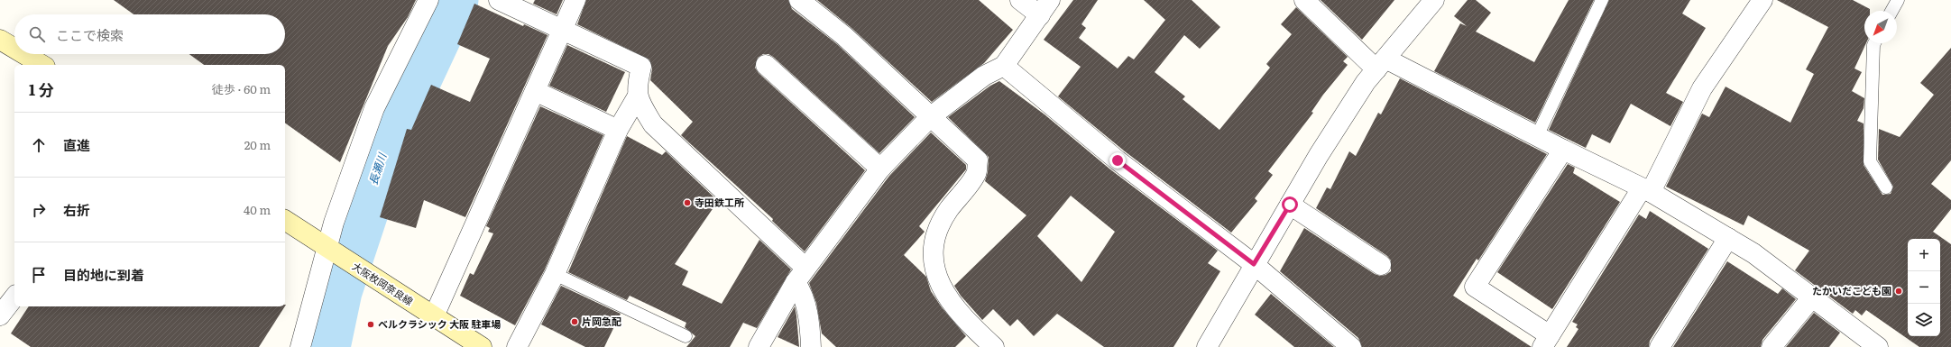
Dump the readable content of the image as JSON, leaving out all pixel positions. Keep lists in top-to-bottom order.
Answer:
{
  "streets": {
    "main road": ["大阪枚岡奈良線"]
  },
  "water": ["長瀬川"],
  "places": [
    "寺田鉄工所",
    "たかいだこども園",
    "片岡急配",
    "ベルクラシック 大阪 駐車場"
  ],
  "north": "bottom left",
  "page": {
    "search": "ここで検索",
    "heading": ["1 分", "徒歩 · 60 m"],
    "list": [
      ["直進", "20 m"],
      ["右折", "40 m"],
      "目的地に到着"
    ],
    "map_buttons": ["+", "−"]
  }
}
